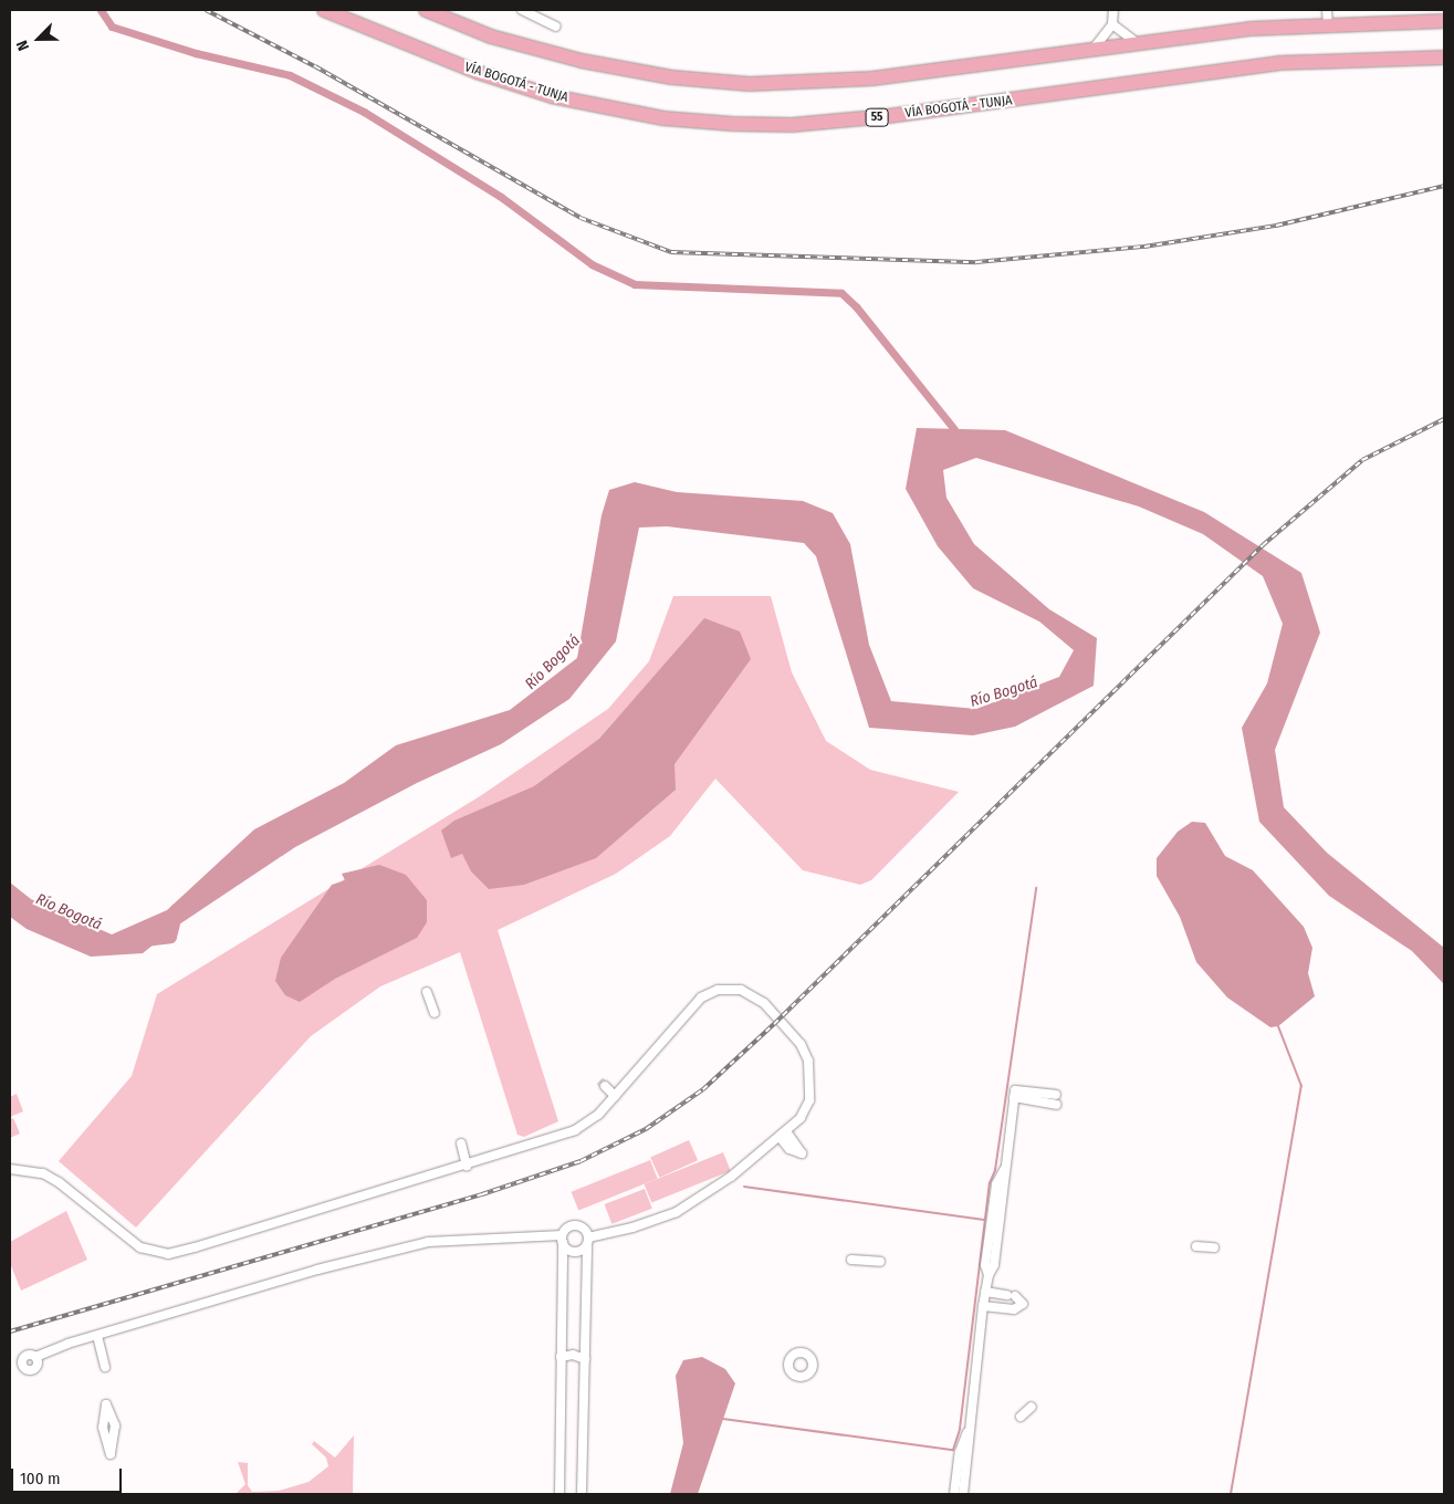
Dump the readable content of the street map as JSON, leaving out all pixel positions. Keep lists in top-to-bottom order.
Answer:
{
  "streets": {
    "highway": ["VÍA BOGOTÁ - TUNJA", "55"]
  },
  "water": ["Río Bogotá"],
  "scale_bar": "100 m",
  "north": "bottom left"
}
